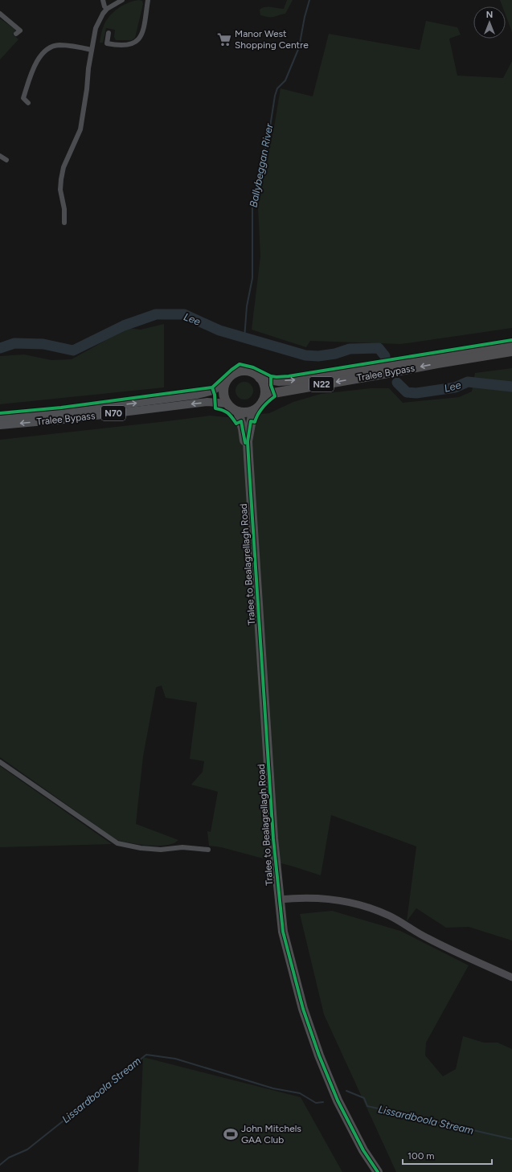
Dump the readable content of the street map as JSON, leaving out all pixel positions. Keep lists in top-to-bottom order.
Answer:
{
  "streets": {
    "highway": ["Tralee Bypass", "N22", "Tralee to Bealagrellagh Road"],
    "main road": ["N70"]
  },
  "crossings": [
    ["Tralee Bypass", "N22"],
    ["Tralee Bypass", "Tralee to Bealagrellagh Road"],
    ["N22", "Tralee to Bealagrellagh Road"]
  ],
  "water": ["Ballybeggan River", "Lee", "Lissardboola Stream"],
  "places": {
    "supermarket": ["Manor West Shopping Centre"],
    "sports": ["John Mitchels GAA Club"]
  },
  "scale_bar": "100 m",
  "north": "top"
}
